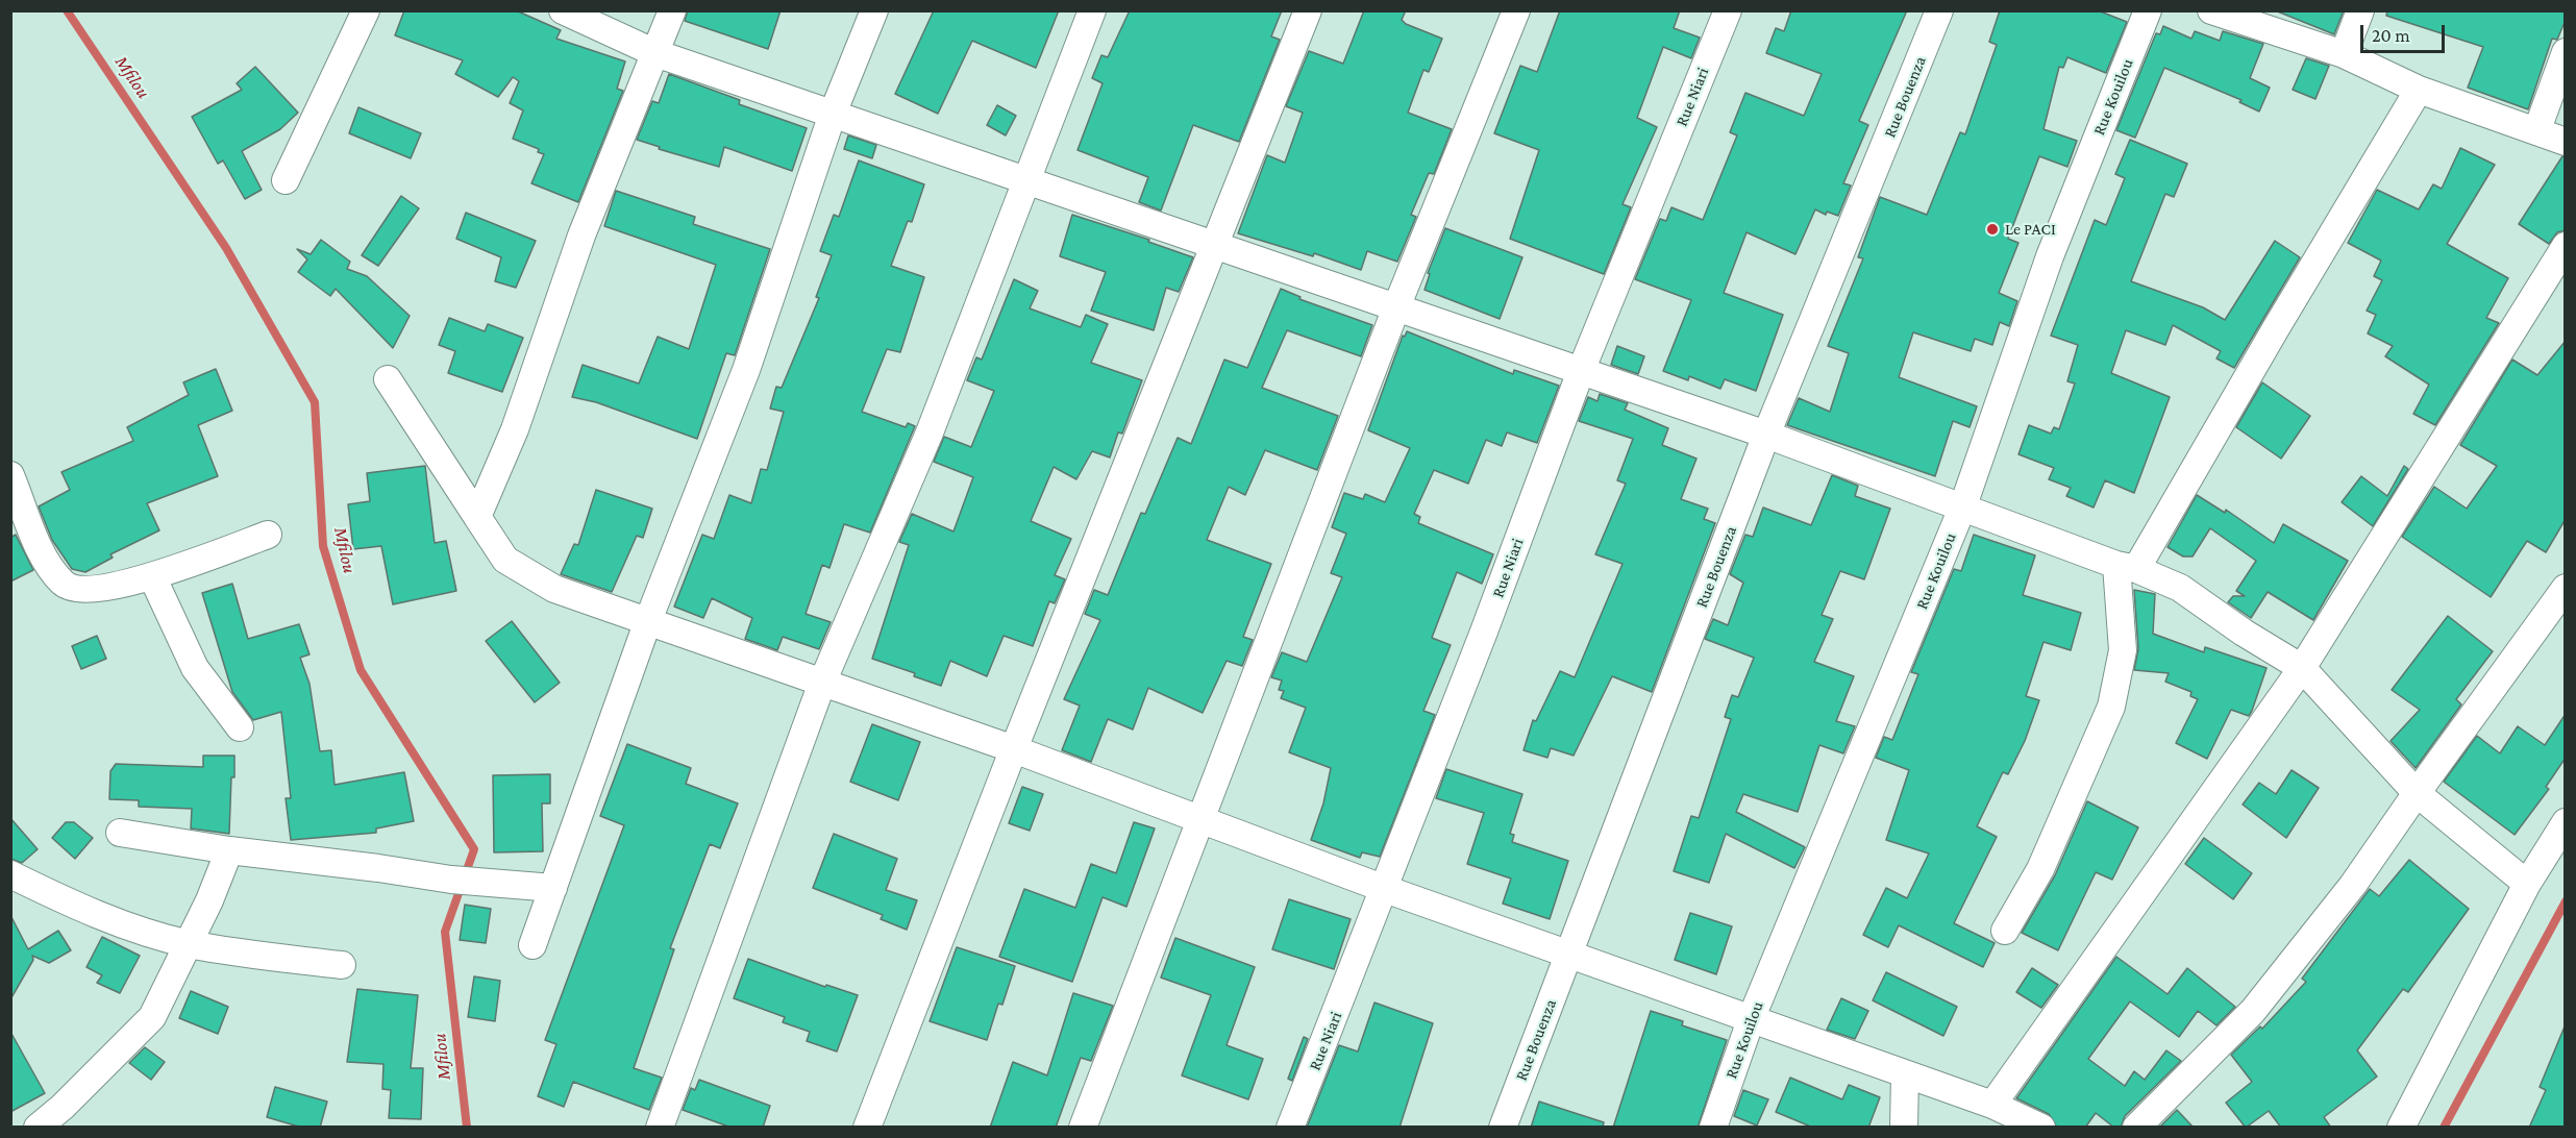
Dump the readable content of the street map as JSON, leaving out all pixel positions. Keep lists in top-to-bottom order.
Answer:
{
  "streets": {
    "street": ["Rue Niari", "Rue Bouenza", "Rue Kouilou"]
  },
  "water": ["Mfilou"],
  "places": ["Le PACI"],
  "scale_bar": "20 m"
}
